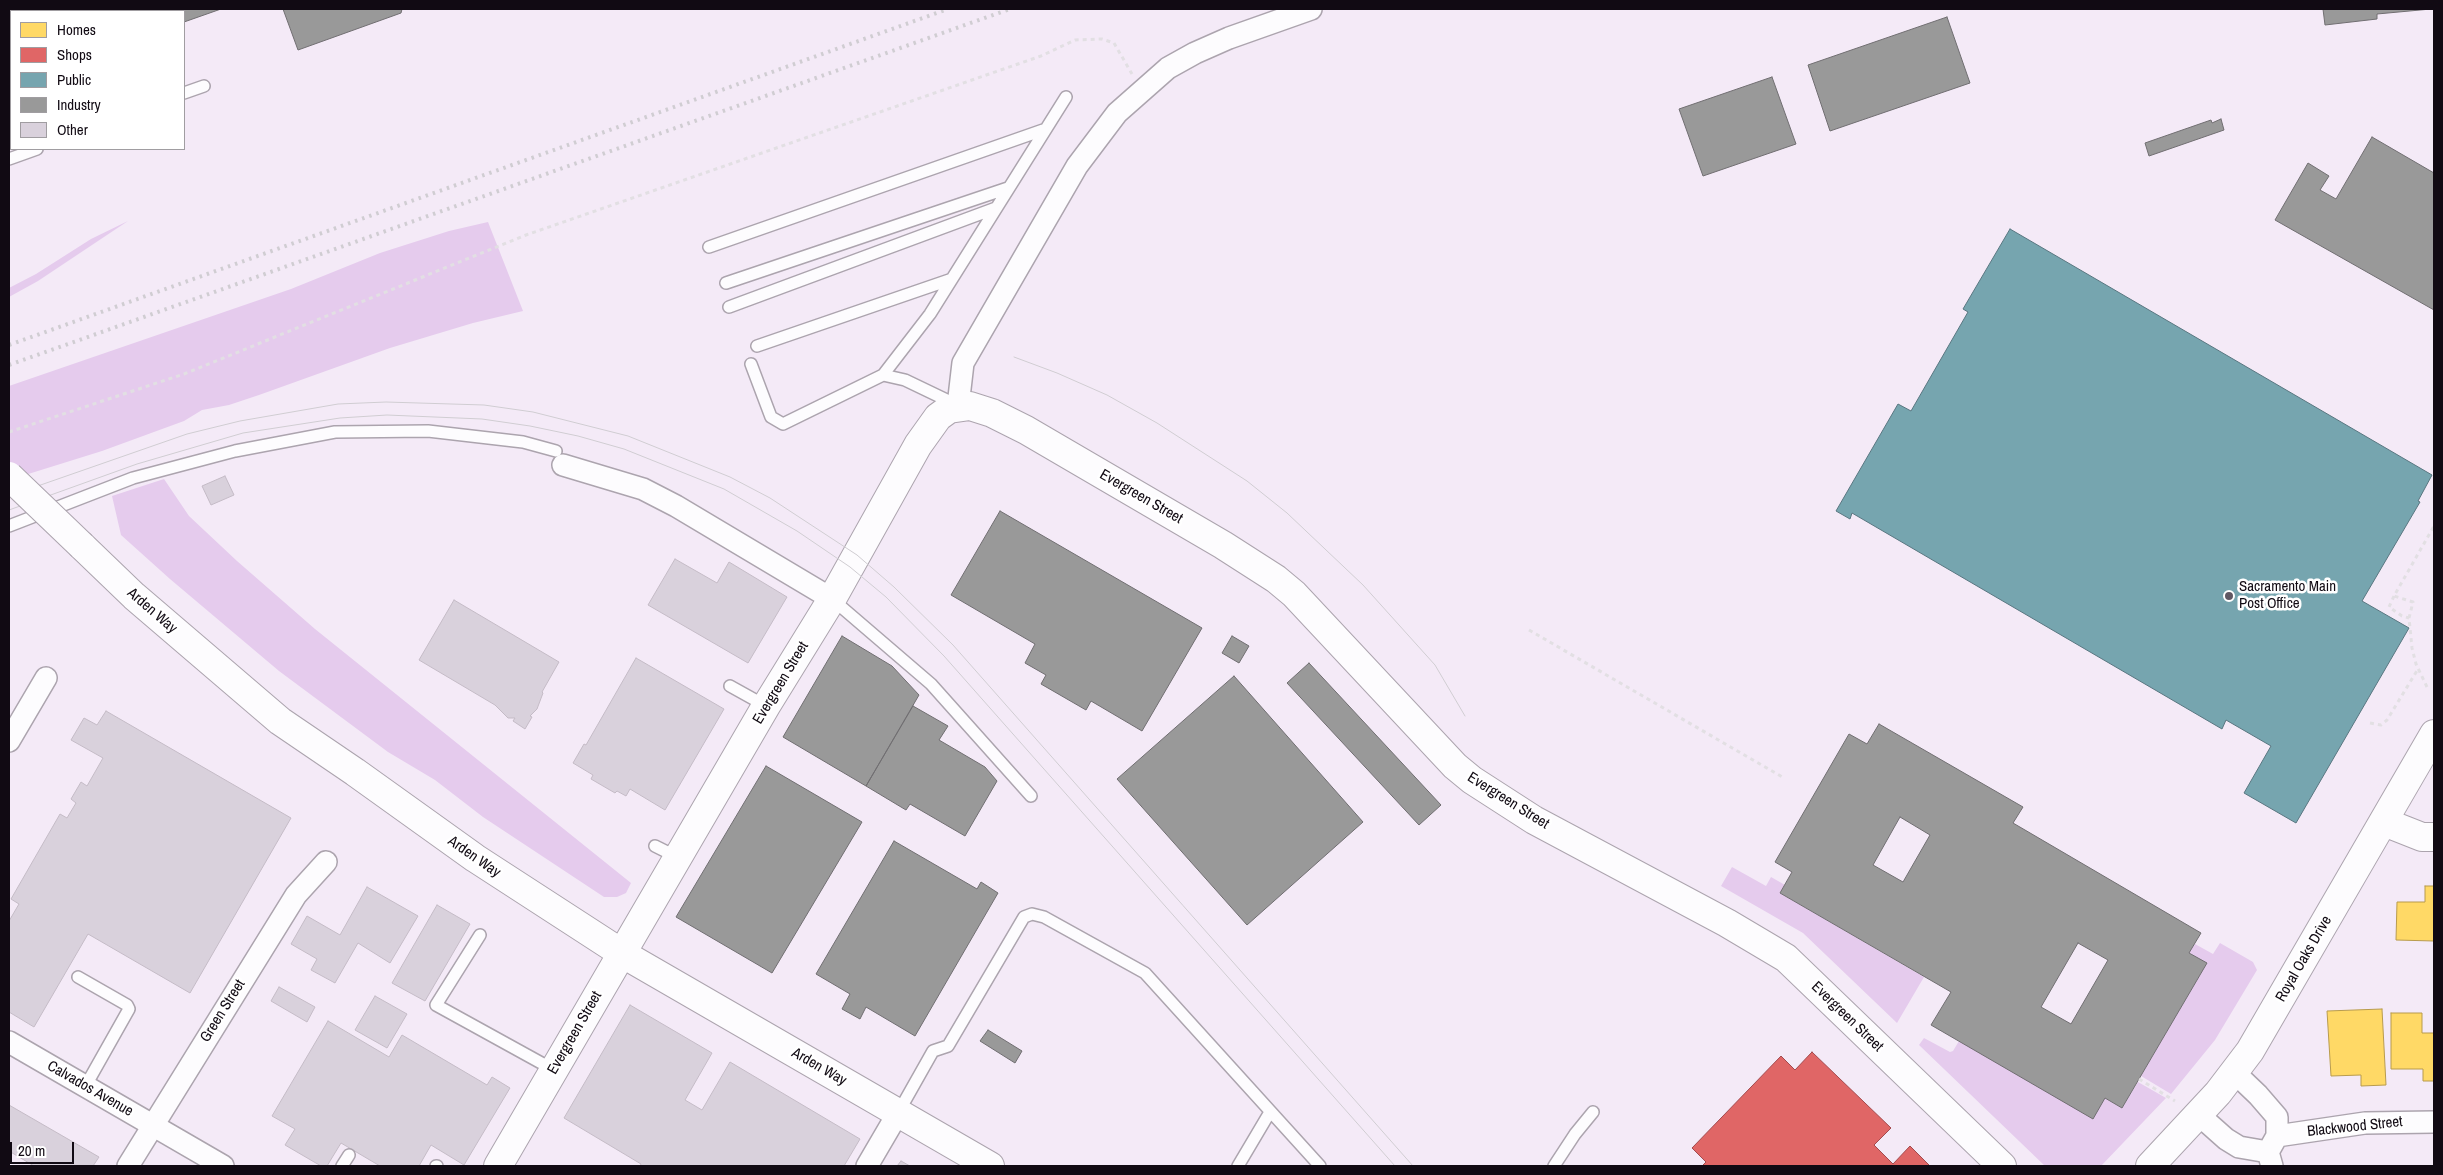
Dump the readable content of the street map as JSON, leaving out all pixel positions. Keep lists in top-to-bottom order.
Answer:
{
  "streets": {
    "street": [
      "Evergreen Street",
      "Arden Way",
      "Royal Oaks Drive",
      "Green Street",
      "Calvados Avenue",
      "Blackwood Street"
    ]
  },
  "crossings": [
    ["Evergreen Street", "Arden Way"],
    ["Royal Oaks Drive", "Blackwood Street"],
    ["Green Street", "Calvados Avenue"]
  ],
  "places": ["Sacramento Main Post Office"],
  "legend": [
    "Homes",
    "Shops",
    "Public",
    "Industry",
    "Other"
  ],
  "scale_bar": "20 m"
}
